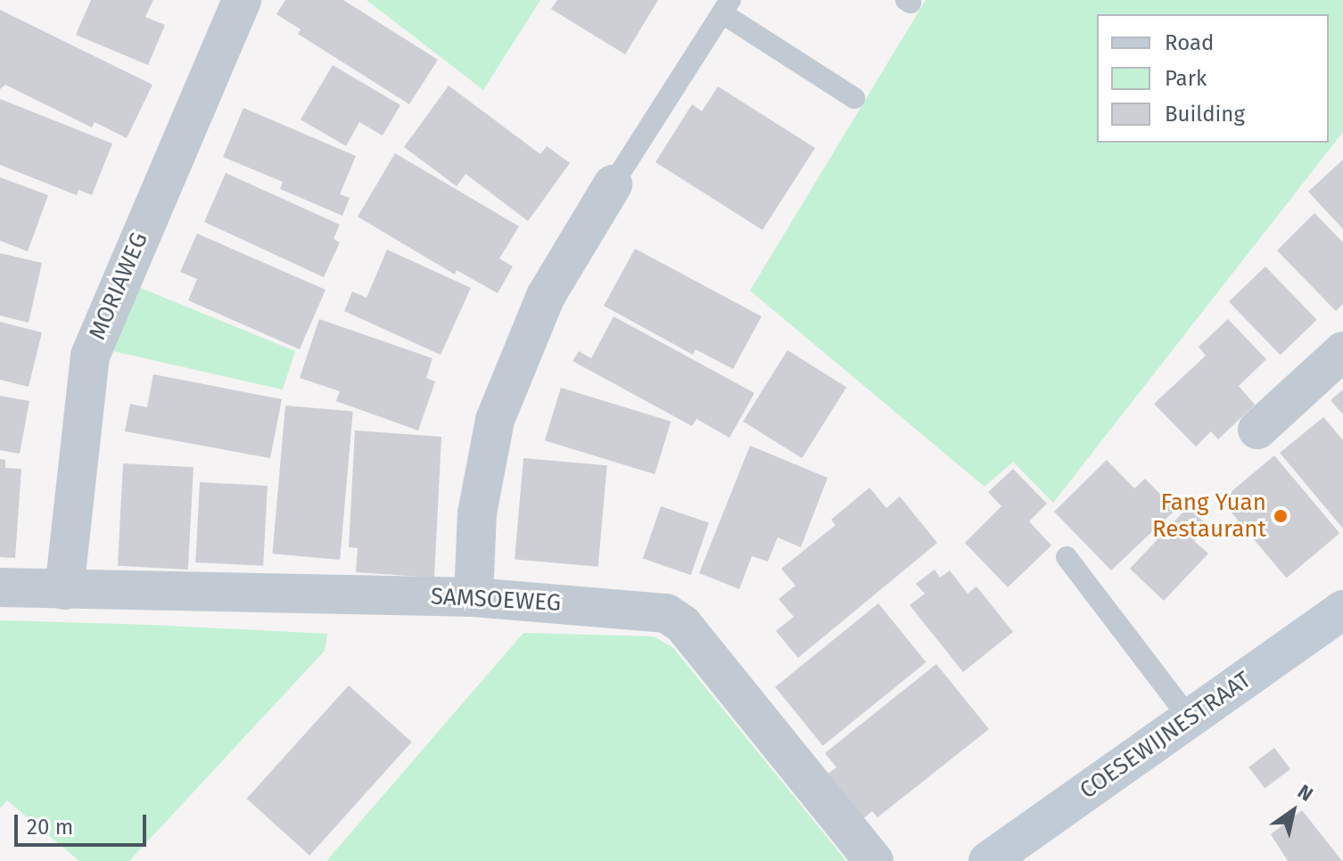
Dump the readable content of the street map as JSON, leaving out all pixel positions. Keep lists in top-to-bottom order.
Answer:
{
  "streets": {
    "street": ["MORIAWEG", "SAMSOEWEG", "COESEWIJNESTRAAT"]
  },
  "crossings": [
    ["MORIAWEG", "SAMSOEWEG"]
  ],
  "places": ["Fang Yuan Restaurant"],
  "legend": ["Road", "Park", "Building"],
  "scale_bar": "20 m",
  "north": "top right"
}
